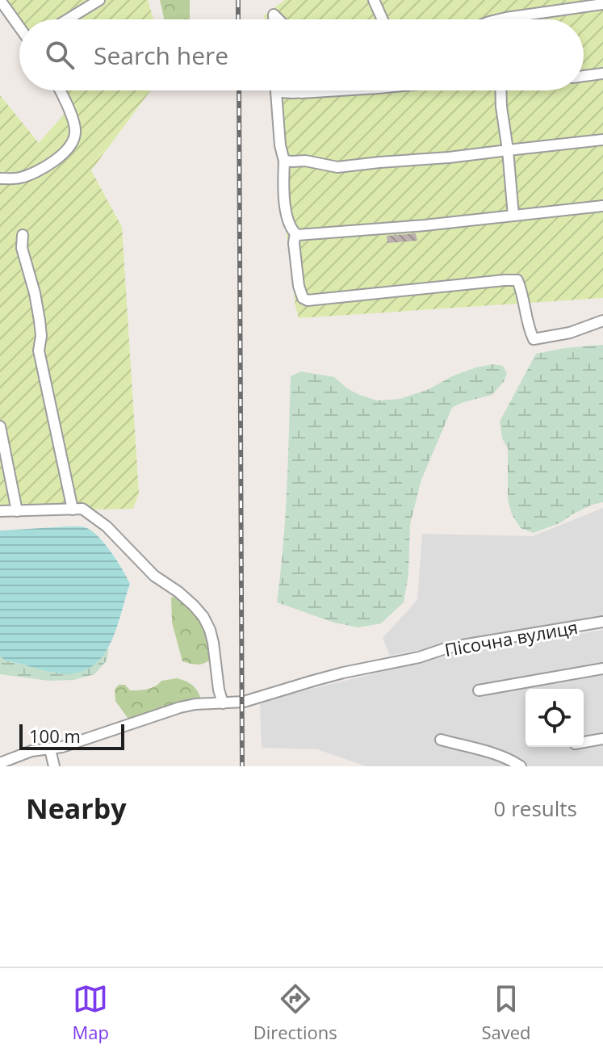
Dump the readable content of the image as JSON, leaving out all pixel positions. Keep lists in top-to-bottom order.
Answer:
{
  "streets": {
    "street": ["Пісочна вулиця"]
  },
  "scale_bar": "100 m",
  "page": {
    "search": "Search here",
    "scale": "100 m",
    "heading": ["Nearby", "0 results"],
    "nav": ["Map", "Directions", "Saved"]
  }
}
